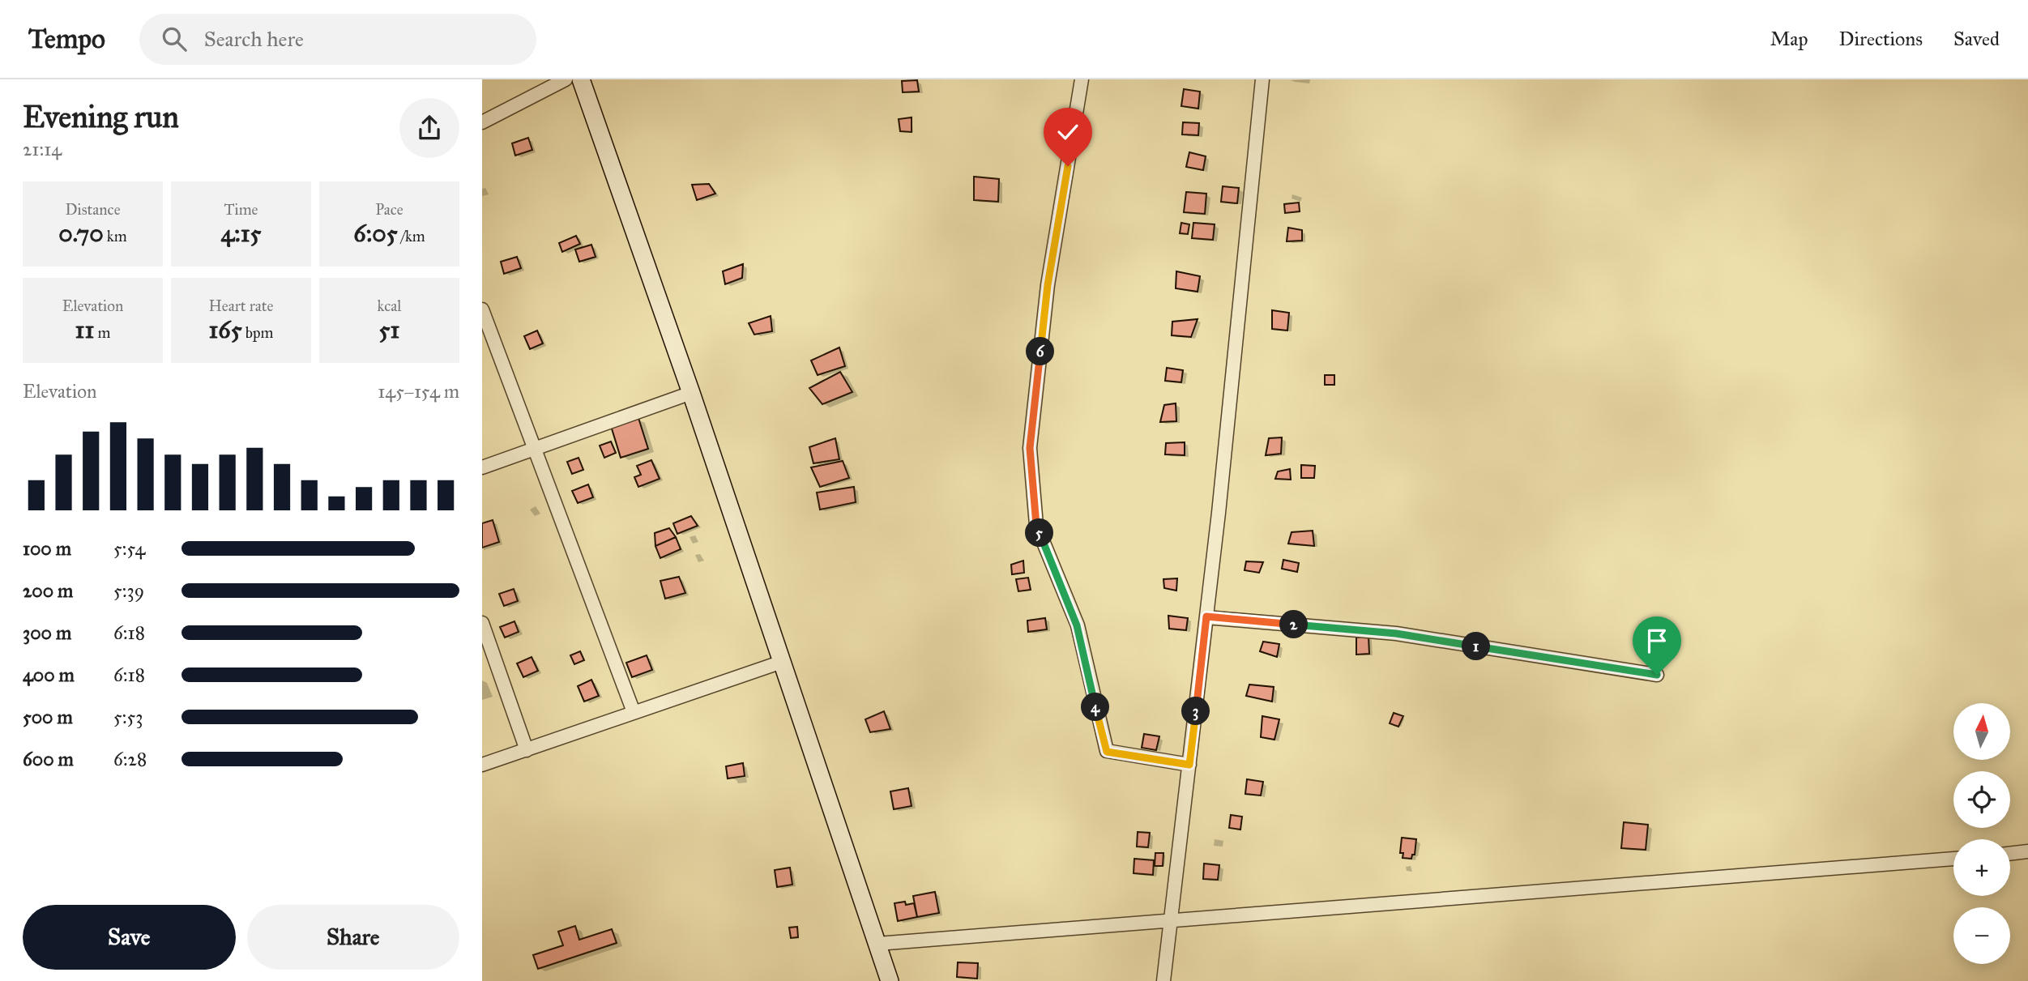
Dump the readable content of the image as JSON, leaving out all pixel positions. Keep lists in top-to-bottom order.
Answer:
{
  "north": "top",
  "page": {
    "header": "Tempo",
    "search": "Search here",
    "nav": ["Map", "Directions", "Saved"],
    "heading": ["Evening run", "21:14"],
    "stats": [
      ["Distance", "0.70 km"],
      ["Time", "4:15"],
      ["Pace", "6:05 /km"],
      ["Elevation", "11 m"],
      ["Heart rate", "165 bpm"],
      ["kcal", "51"]
    ],
    "pins": [
      "6",
      "5",
      "2",
      "1",
      "4",
      "3"
    ],
    "chart": ["Elevation", "145–154 m"],
    "list": [
      {
        "name": "100 m",
        "note": "5:54"
      },
      {
        "name": "200 m",
        "note": "5:39"
      },
      {
        "name": "300 m",
        "note": "6:18"
      },
      {
        "name": "400 m",
        "note": "6:18"
      },
      {
        "name": "500 m",
        "note": "5:53"
      },
      {
        "name": "600 m",
        "note": "6:28"
      }
    ],
    "map_buttons": ["+", "−"],
    "buttons": ["Save", "Share"]
  }
}
